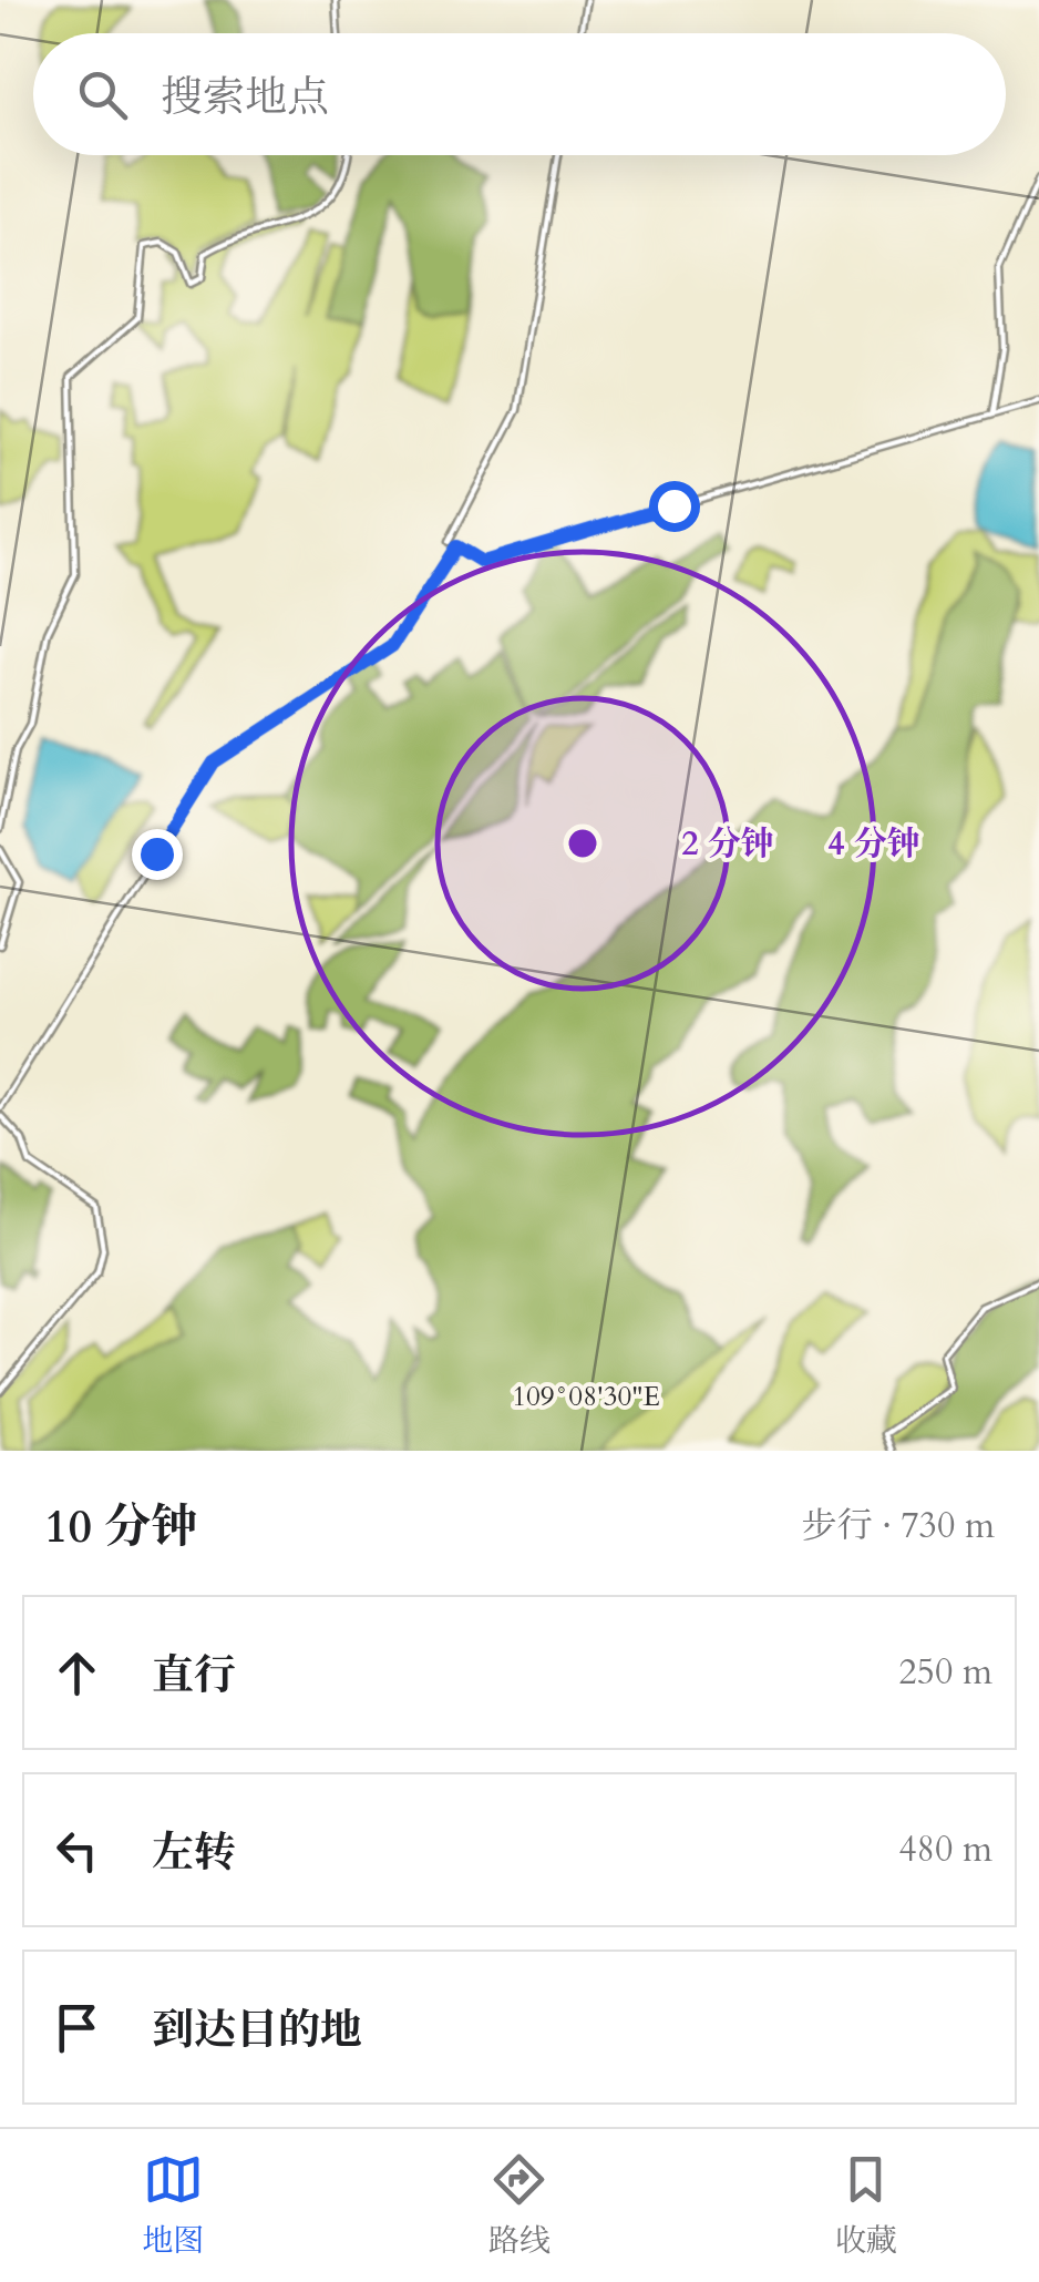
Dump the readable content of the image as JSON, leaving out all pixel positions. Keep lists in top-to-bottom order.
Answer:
{
  "page": {
    "search": "搜索地点",
    "heading": ["10 分钟", "步行 · 730 m"],
    "list": [
      ["直行", "250 m"],
      ["左转", "480 m"],
      "到达目的地"
    ],
    "nav": ["地图", "路线", "收藏"]
  },
  "coordinates": ["109°08'30\"E"],
  "rings": ["2 分钟", "4 分钟"]
}
